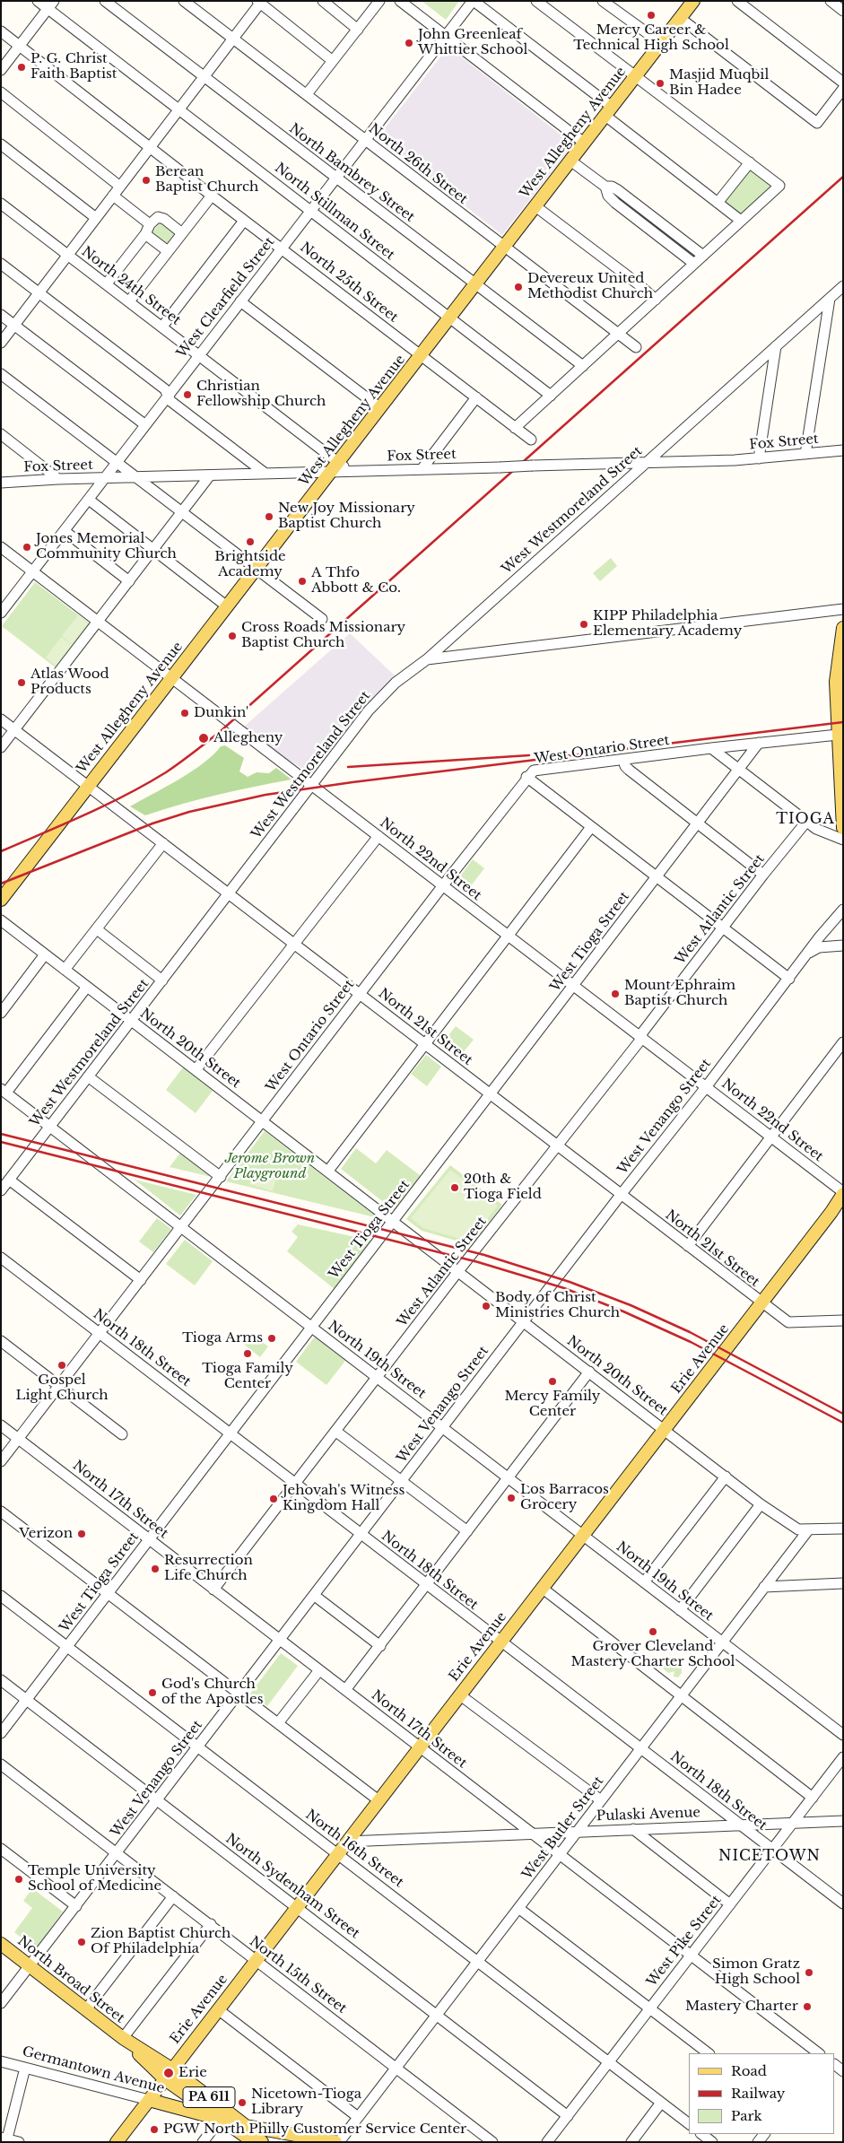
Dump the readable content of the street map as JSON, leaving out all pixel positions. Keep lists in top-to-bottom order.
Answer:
{
  "streets": {
    "main road": [
      "West Allegheny Avenue",
      "Erie Avenue",
      "North Broad Street",
      "Germantown Avenue",
      "PA 611"
    ],
    "street": [
      "North 26th Street",
      "North Bambrey Street",
      "North Stillman Street",
      "North 25th Street",
      "North 24th Street",
      "West Clearfield Street",
      "Fox Street",
      "West Westmoreland Street",
      "West Ontario Street",
      "North 22nd Street",
      "West Atlantic Street",
      "West Tioga Street",
      "North 21st Street",
      "North 20th Street",
      "West Venango Street",
      "North 18th Street",
      "North 19th Street",
      "North 17th Street",
      "Pulaski Avenue",
      "West Butler Street",
      "North 16th Street",
      "North Sydenham Street",
      "West Pike Street",
      "North 15th Street"
    ]
  },
  "crossings": [
    ["West Allegheny Avenue", "North 26th Street"],
    ["West Allegheny Avenue", "North Bambrey Street"],
    ["West Allegheny Avenue", "North Stillman Street"],
    ["West Allegheny Avenue", "North 25th Street"],
    ["West Allegheny Avenue", "North 24th Street"],
    ["West Allegheny Avenue", "Fox Street"],
    ["West Allegheny Avenue", "North 22nd Street"],
    ["West Allegheny Avenue", "North 21st Street"],
    ["North 26th Street", "West Clearfield Street"],
    ["North Bambrey Street", "West Clearfield Street"],
    ["North Stillman Street", "West Clearfield Street"],
    ["North 25th Street", "West Clearfield Street"],
    ["North 24th Street", "West Clearfield Street"],
    ["North 24th Street", "Fox Street"],
    ["West Clearfield Street", "Fox Street"],
    ["West Clearfield Street", "North 22nd Street"],
    ["Fox Street", "West Westmoreland Street"],
    ["West Westmoreland Street", "North 22nd Street"],
    ["West Westmoreland Street", "North 21st Street"],
    ["West Westmoreland Street", "North 20th Street"],
    ["West Westmoreland Street", "North 19th Street"],
    ["West Ontario Street", "North 22nd Street"],
    ["West Ontario Street", "West Tioga Street"],
    ["West Ontario Street", "North 21st Street"],
    ["West Ontario Street", "North 20th Street"],
    ["West Ontario Street", "North 18th Street"],
    ["West Ontario Street", "North 19th Street"],
    ["West Ontario Street", "North 17th Street"],
    ["North 22nd Street", "West Atlantic Street"],
    ["North 22nd Street", "West Tioga Street"],
    ["North 22nd Street", "West Venango Street"],
    ["North 22nd Street", "Erie Avenue"],
    ["West Atlantic Street", "North 21st Street"],
    ["West Atlantic Street", "North 20th Street"],
    ["West Atlantic Street", "North 18th Street"],
    ["West Atlantic Street", "North 19th Street"],
    ["West Atlantic Street", "North 17th Street"],
    ["West Tioga Street", "North 21st Street"],
    ["West Tioga Street", "North 20th Street"],
    ["West Tioga Street", "North 18th Street"],
    ["West Tioga Street", "North 19th Street"],
    ["West Tioga Street", "North 17th Street"],
    ["West Tioga Street", "North 16th Street"],
    ["West Tioga Street", "North Sydenham Street"],
    ["North 21st Street", "West Venango Street"],
    ["North 21st Street", "Erie Avenue"],
    ["North 20th Street", "West Venango Street"],
    ["North 20th Street", "Erie Avenue"],
    ["North 20th Street", "West Butler Street"],
    ["West Venango Street", "North 18th Street"],
    ["West Venango Street", "North 19th Street"],
    ["West Venango Street", "North 17th Street"],
    ["West Venango Street", "North 16th Street"],
    ["West Venango Street", "North Sydenham Street"],
    ["West Venango Street", "North 15th Street"],
    ["West Venango Street", "North Broad Street"],
    ["North 18th Street", "Erie Avenue"],
    ["North 18th Street", "Pulaski Avenue"],
    ["North 18th Street", "West Butler Street"],
    ["North 18th Street", "West Pike Street"],
    ["Erie Avenue", "North 19th Street"],
    ["Erie Avenue", "North 17th Street"],
    ["Erie Avenue", "Pulaski Avenue"],
    ["Erie Avenue", "North 16th Street"],
    ["Erie Avenue", "North Sydenham Street"],
    ["Erie Avenue", "North 15th Street"],
    ["Erie Avenue", "North Broad Street"],
    ["Erie Avenue", "Germantown Avenue"],
    ["North 19th Street", "West Butler Street"],
    ["North 17th Street", "Pulaski Avenue"],
    ["North 17th Street", "West Butler Street"],
    ["North 17th Street", "West Pike Street"],
    ["Pulaski Avenue", "West Butler Street"],
    ["Pulaski Avenue", "West Pike Street"],
    ["West Butler Street", "North 16th Street"],
    ["West Butler Street", "North Sydenham Street"],
    ["West Butler Street", "North 15th Street"],
    ["North 16th Street", "West Pike Street"],
    ["North Sydenham Street", "West Pike Street"],
    ["North Broad Street", "Germantown Avenue"]
  ],
  "districts": ["TIOGA", "NICETOWN"],
  "parks": ["Jerome Brown Playground"],
  "places": [
    "Mercy Career & Technical High School",
    "John Greenleaf Whittier School",
    "P. G. Christ Faith Baptist",
    "Masjid Muqbil Bin Hadee",
    "Berean Baptist Church",
    "Devereux United Methodist Church",
    "Christian Fellowship Church",
    "New Joy Missionary Baptist Church",
    "Brightside Academy",
    "Jones Memorial Community Church",
    "A Thfo Abbott & Co.",
    "KIPP Philadelphia Elementary Academy",
    "Cross Roads Missionary Baptist Church",
    "Atlas Wood Products",
    "Dunkin'",
    "Allegheny",
    "Mount Ephraim Baptist Church",
    "20th & Tioga Field",
    "Body of Christ Ministries Church",
    "Tioga Arms",
    "Tioga Family Center",
    "Gospel Light Church",
    "Mercy Family Center",
    "Los Barracos Grocery",
    "Jehovah's Witness Kingdom Hall",
    "Verizon",
    "Resurrection Life Church",
    "Grover Cleveland Mastery Charter School",
    "God's Church of the Apostles",
    "Temple University School of Medicine",
    "Zion Baptist Church Of Philadelphia",
    "Simon Gratz High School",
    "Mastery Charter",
    "Erie",
    "Nicetown-Tioga Library",
    "PGW North Philly Customer Service Center"
  ],
  "legend": ["Road", "Railway", "Park"]
}
